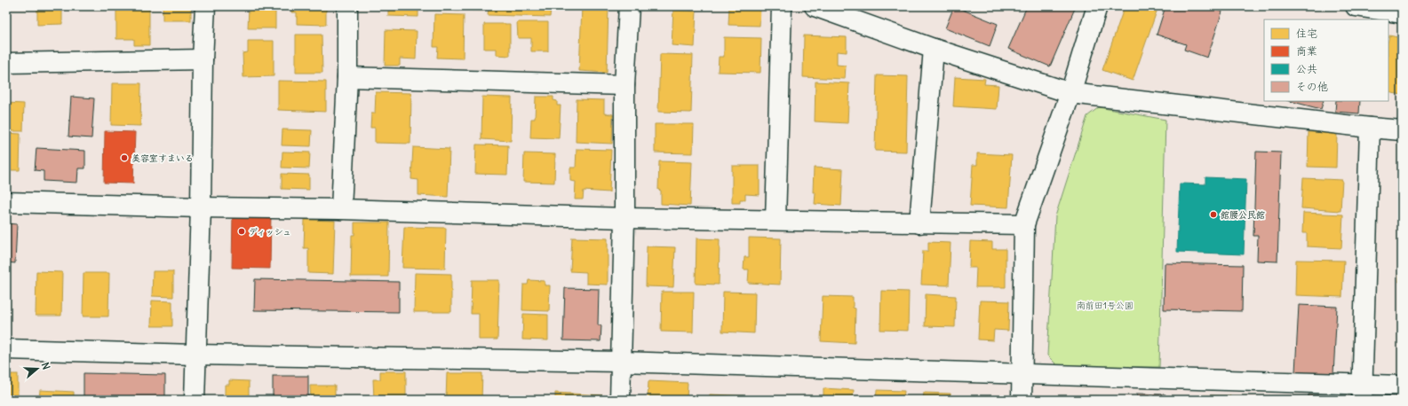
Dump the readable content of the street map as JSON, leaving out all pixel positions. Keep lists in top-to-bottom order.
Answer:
{
  "parks": ["南前田1号公園"],
  "places": ["美容室すまいる", "館腰公民館", "ディッシュ"],
  "legend": [
    "住宅",
    "商業",
    "公共",
    "その他"
  ],
  "north": "right"
}
